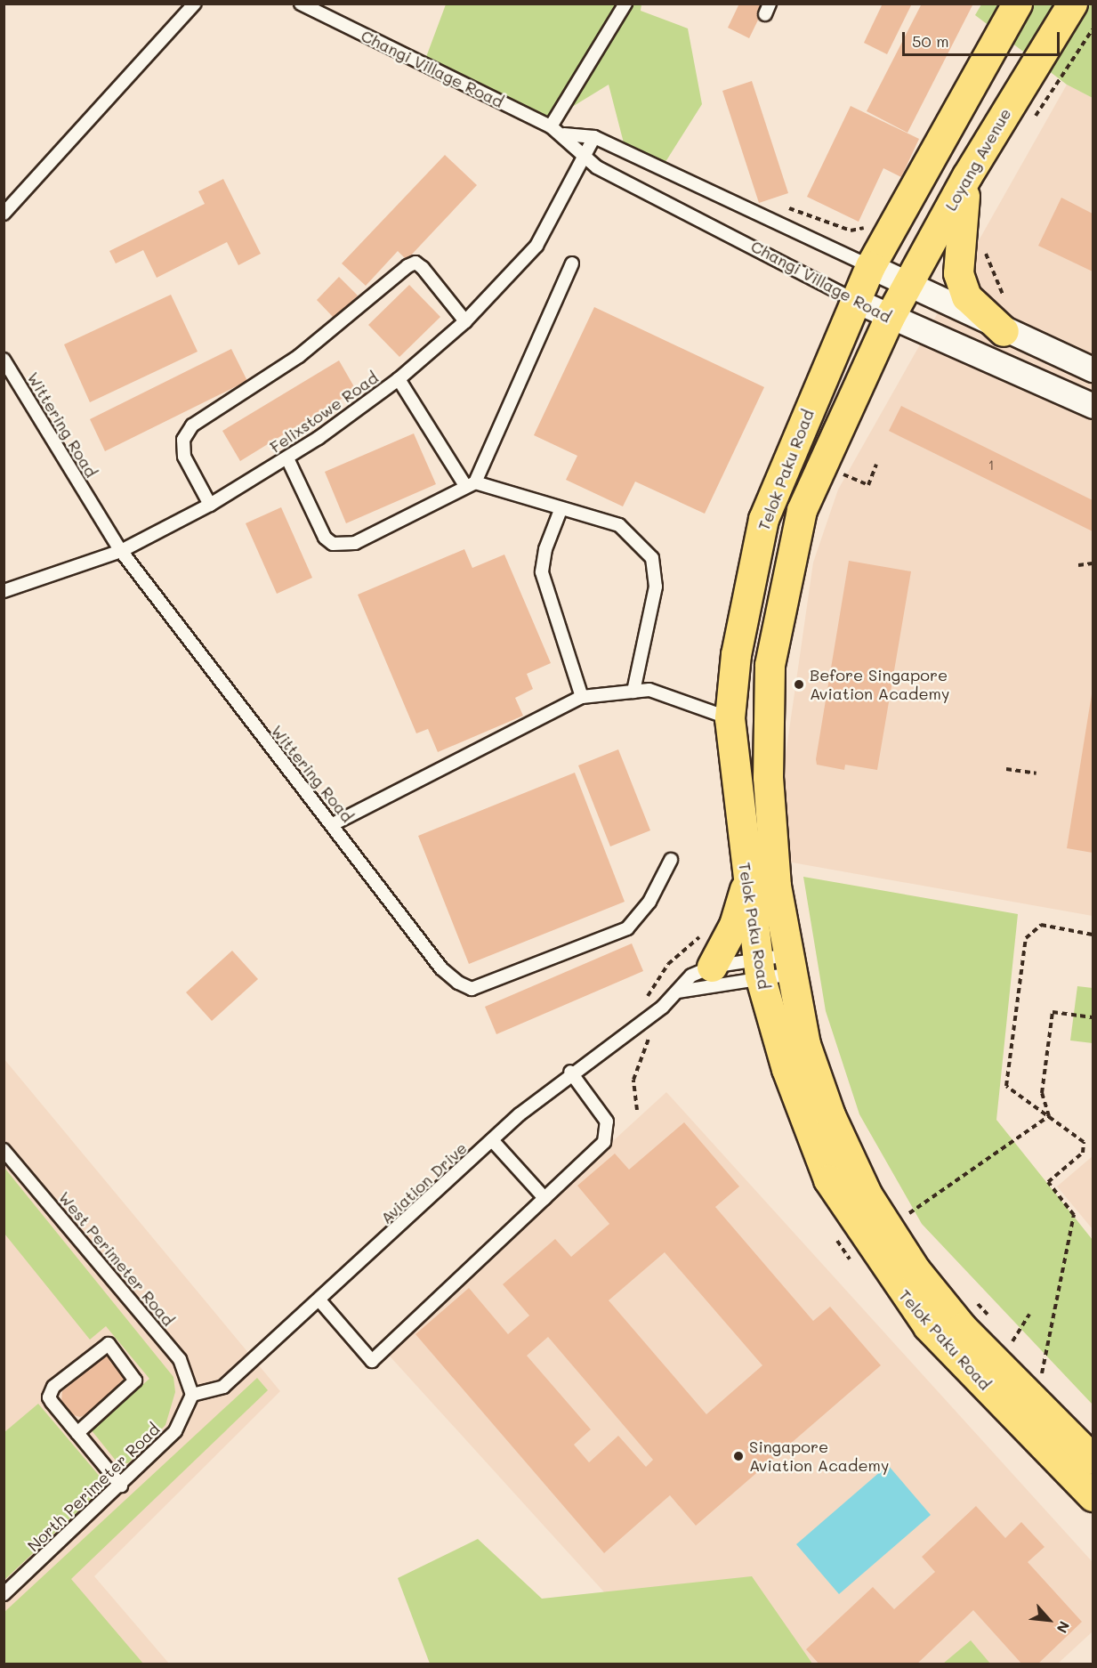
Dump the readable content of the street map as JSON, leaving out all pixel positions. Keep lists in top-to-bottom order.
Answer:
{
  "streets": {
    "main road": ["Loyang Avenue", "Telok Paku Road"],
    "street": ["Changi Village Road"],
    "lane": [
      "Felixstowe Road",
      "Wittering Road",
      "Aviation Drive",
      "West Perimeter Road",
      "North Perimeter Road"
    ]
  },
  "crossings": [
    ["Changi Village Road", "Loyang Avenue"],
    ["Changi Village Road", "Felixstowe Road"],
    ["Changi Village Road", "Telok Paku Road"],
    ["Loyang Avenue", "Telok Paku Road"],
    ["Felixstowe Road", "Wittering Road"],
    ["Telok Paku Road", "Aviation Drive"],
    ["Aviation Drive", "West Perimeter Road"],
    ["Aviation Drive", "North Perimeter Road"],
    ["West Perimeter Road", "North Perimeter Road"]
  ],
  "places": ["Before Singapore Aviation Academy", "Singapore Aviation Academy"],
  "house_numbers": ["1"],
  "scale_bar": "50 m",
  "north": "bottom right"
}
